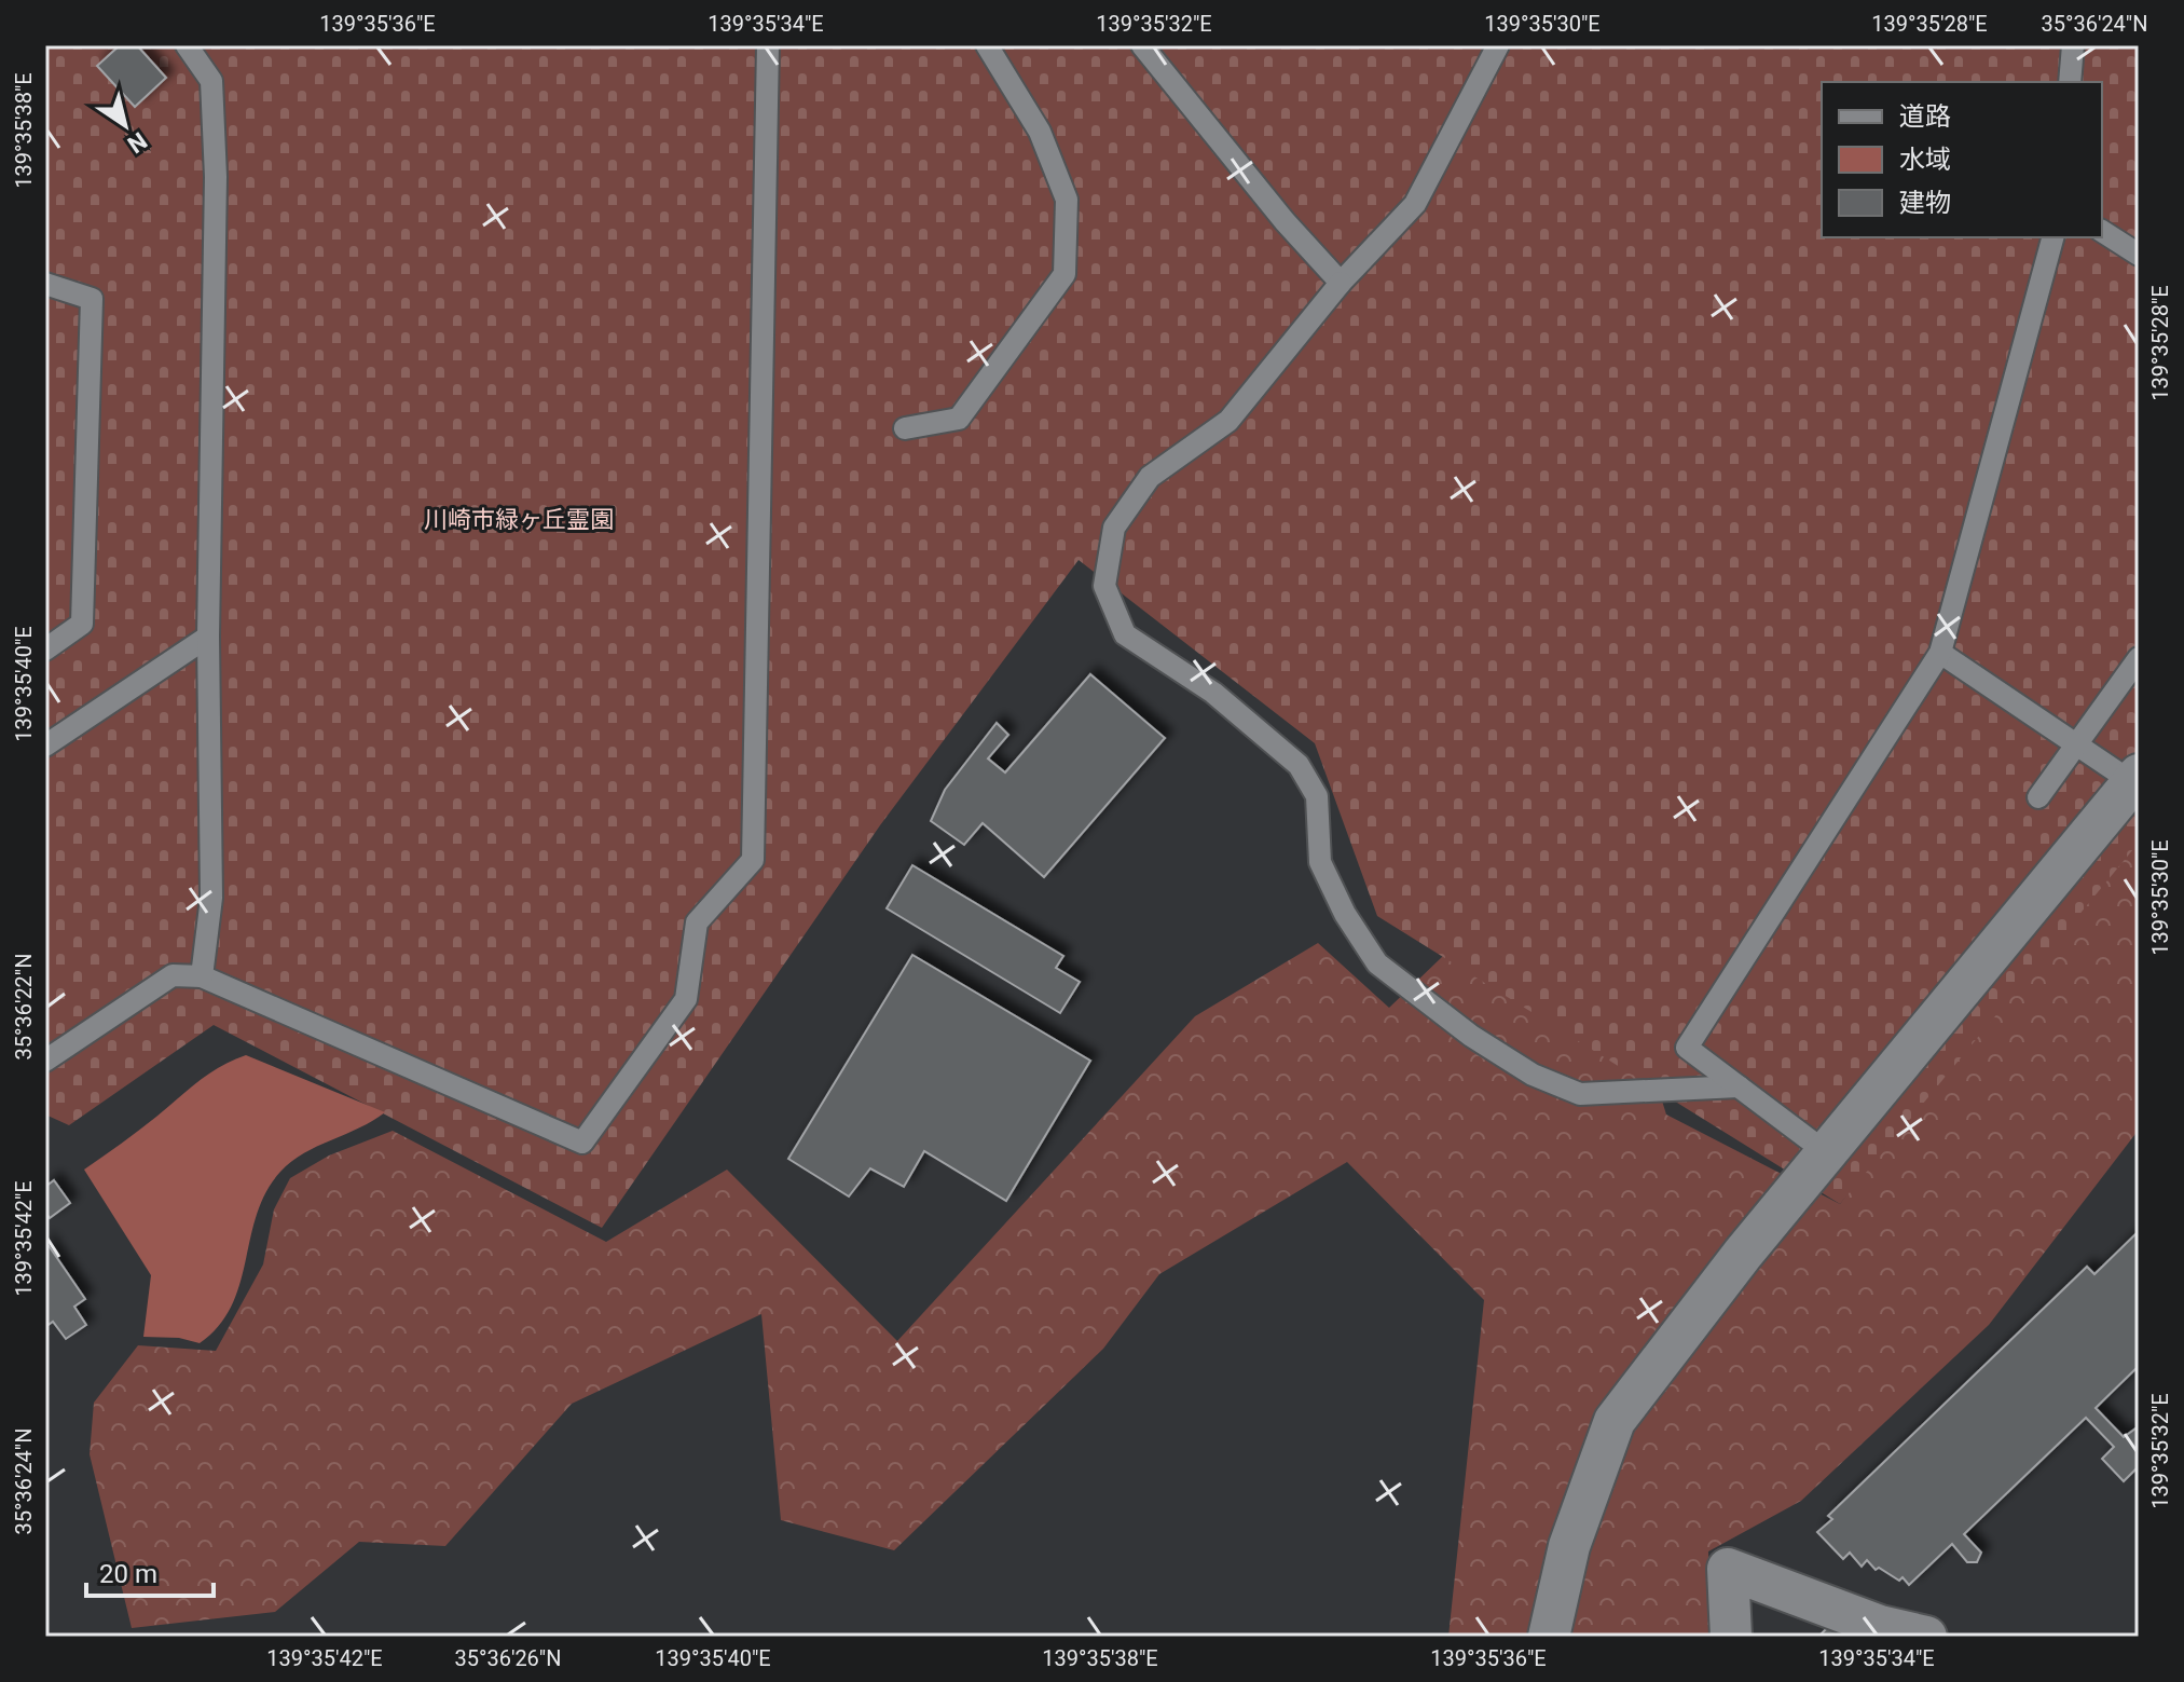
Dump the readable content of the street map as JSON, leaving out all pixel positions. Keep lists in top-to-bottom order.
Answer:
{
  "parks": ["川崎市緑ヶ丘霊園"],
  "legend": ["道路", "水域", "建物"],
  "scale_bar": "20 m",
  "north": "bottom right",
  "coordinates": [
    "139°35'36\"E",
    "139°35'34\"E",
    "139°35'32\"E",
    "139°35'30\"E",
    "139°35'28\"E",
    "35°36'24\"N",
    "139°35'38\"E",
    "139°35'40\"E",
    "35°36'22\"N",
    "139°35'42\"E",
    "35°36'26\"N"
  ]
}
